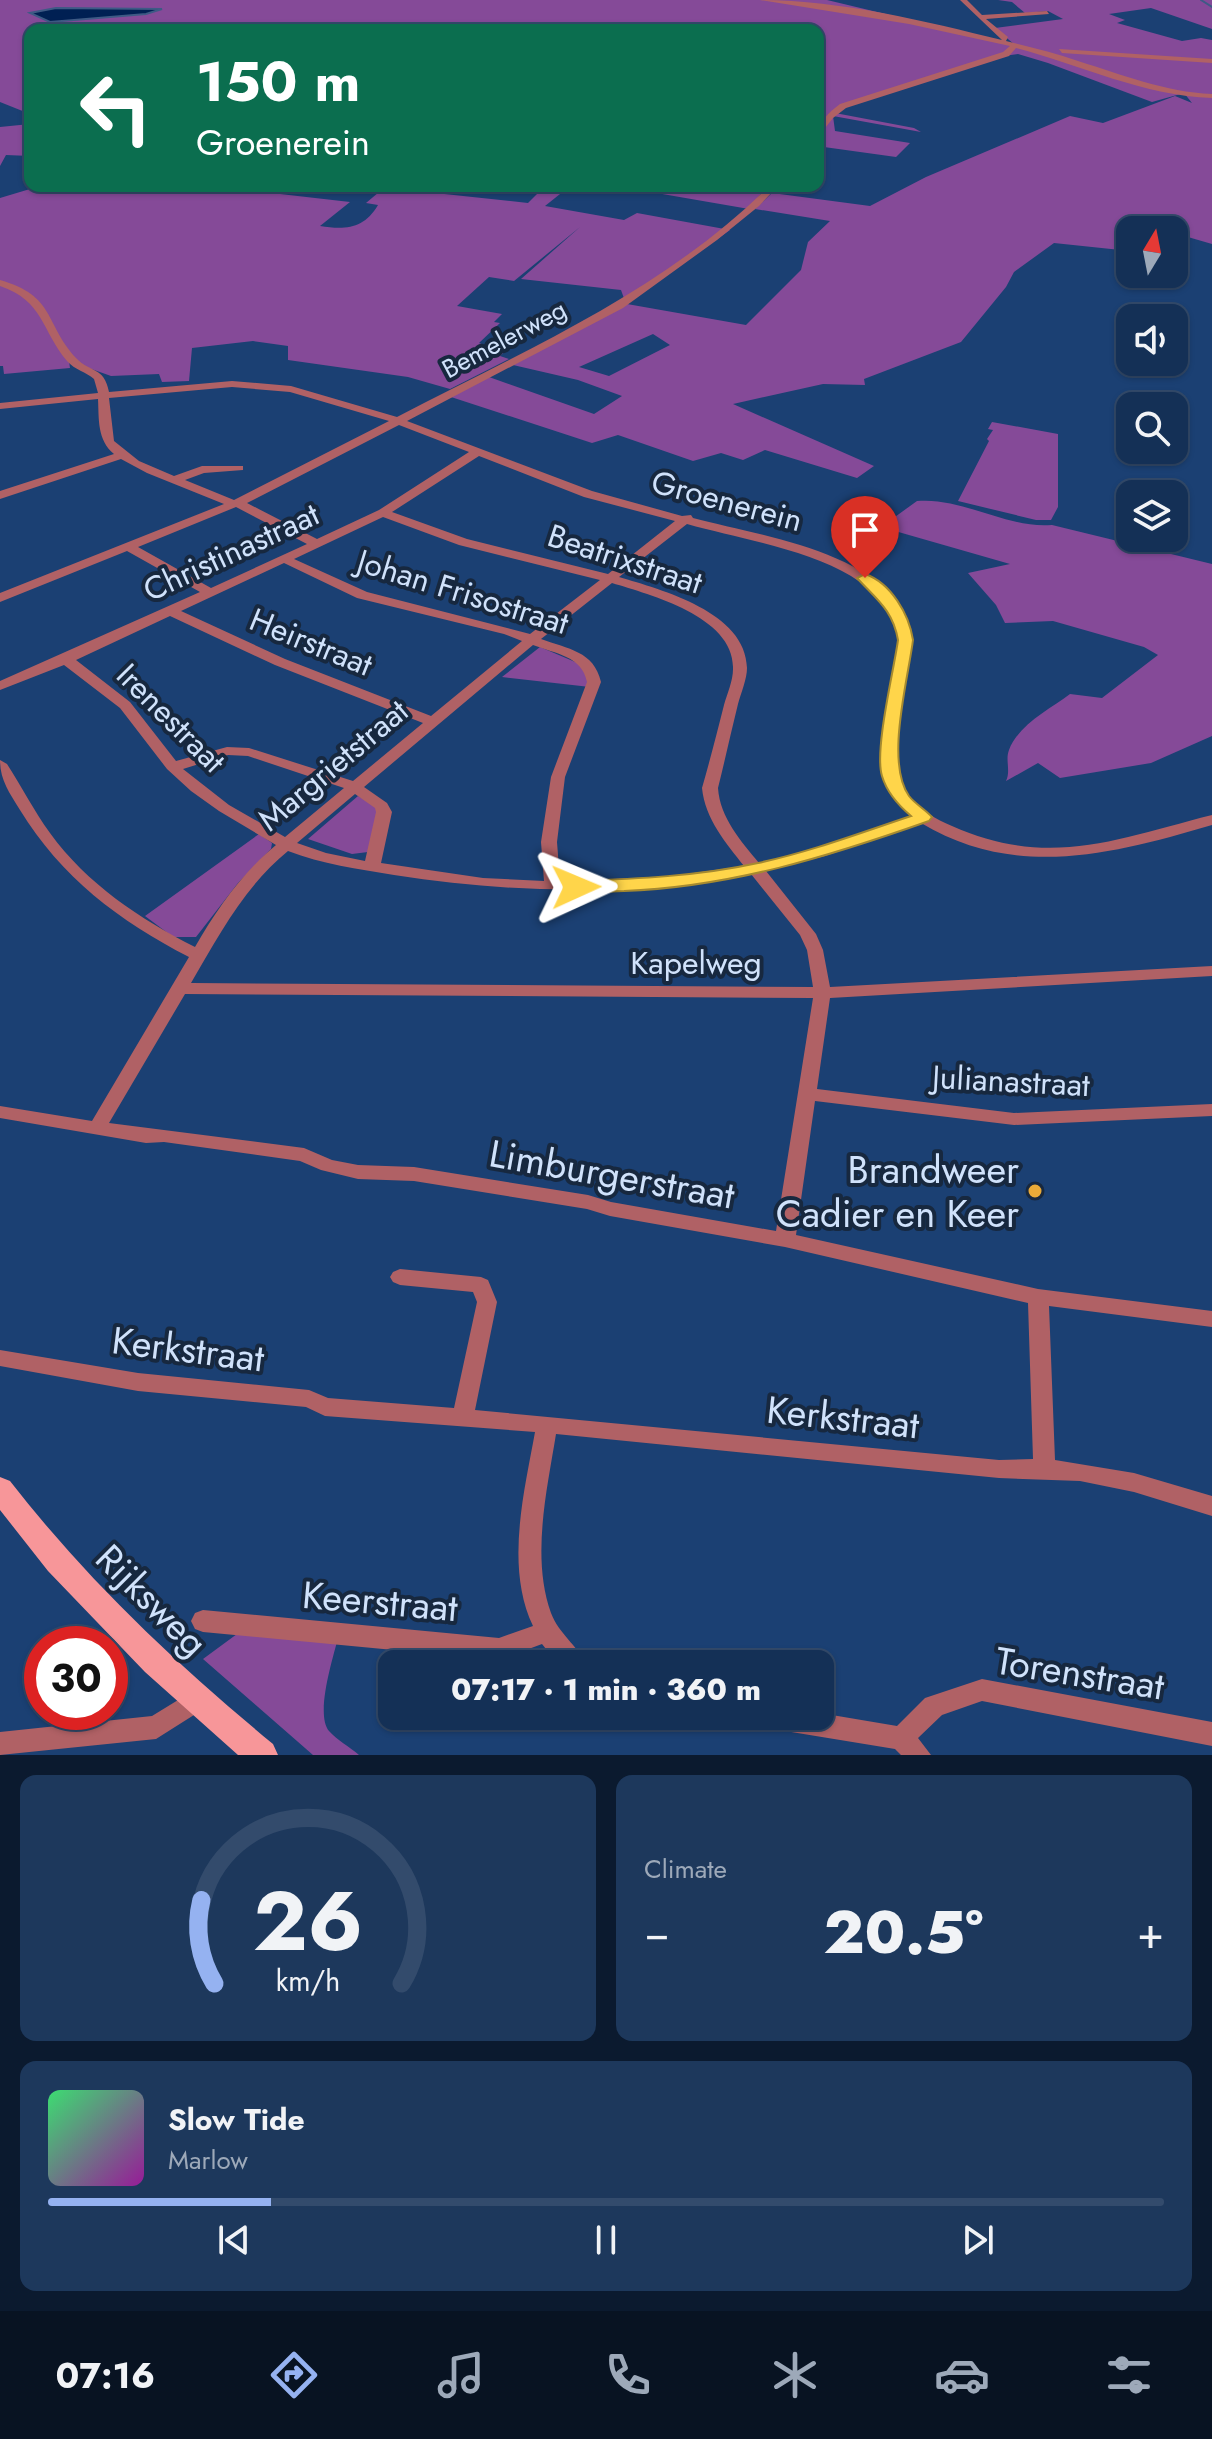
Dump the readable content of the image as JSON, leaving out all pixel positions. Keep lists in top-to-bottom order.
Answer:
{
  "streets": {
    "main road": ["Rijksweg"],
    "street": [
      "Bemelerweg",
      "Groenerein",
      "Christinastraat",
      "Beatrixstraat",
      "Johan Frisostraat",
      "Heirstraat",
      "Irenestraat",
      "Margrietstraat",
      "Kapelweg",
      "Julianastraat",
      "Limburgerstraat",
      "Kerkstraat",
      "Keerstraat",
      "Torenstraat"
    ]
  },
  "crossings": [
    ["Bemelerweg", "Groenerein"],
    ["Groenerein", "Christinastraat"],
    ["Groenerein", "Irenestraat"],
    ["Groenerein", "Margrietstraat"],
    ["Christinastraat", "Beatrixstraat"],
    ["Christinastraat", "Johan Frisostraat"],
    ["Christinastraat", "Heirstraat"],
    ["Christinastraat", "Irenestraat"],
    ["Beatrixstraat", "Irenestraat"],
    ["Beatrixstraat", "Margrietstraat"],
    ["Beatrixstraat", "Kapelweg"],
    ["Beatrixstraat", "Julianastraat"],
    ["Beatrixstraat", "Limburgerstraat"],
    ["Johan Frisostraat", "Irenestraat"],
    ["Johan Frisostraat", "Margrietstraat"],
    ["Heirstraat", "Margrietstraat"],
    ["Irenestraat", "Margrietstraat"],
    ["Margrietstraat", "Kapelweg"],
    ["Margrietstraat", "Limburgerstraat"]
  ],
  "places": ["Brandweer Cadier en Keer"],
  "north": "top",
  "page": {
    "turn": ["150 m", "Groenerein"],
    "limit": "30",
    "trip": "07:17 · 1 min · 360 m",
    "tile": "Climate",
    "heat": ["−", "20.5°", "+"],
    "song": ["Slow Tide", "Marlow"],
    "tabs": "07:16",
    "gauge": ["26", "km/h"]
  }
}
